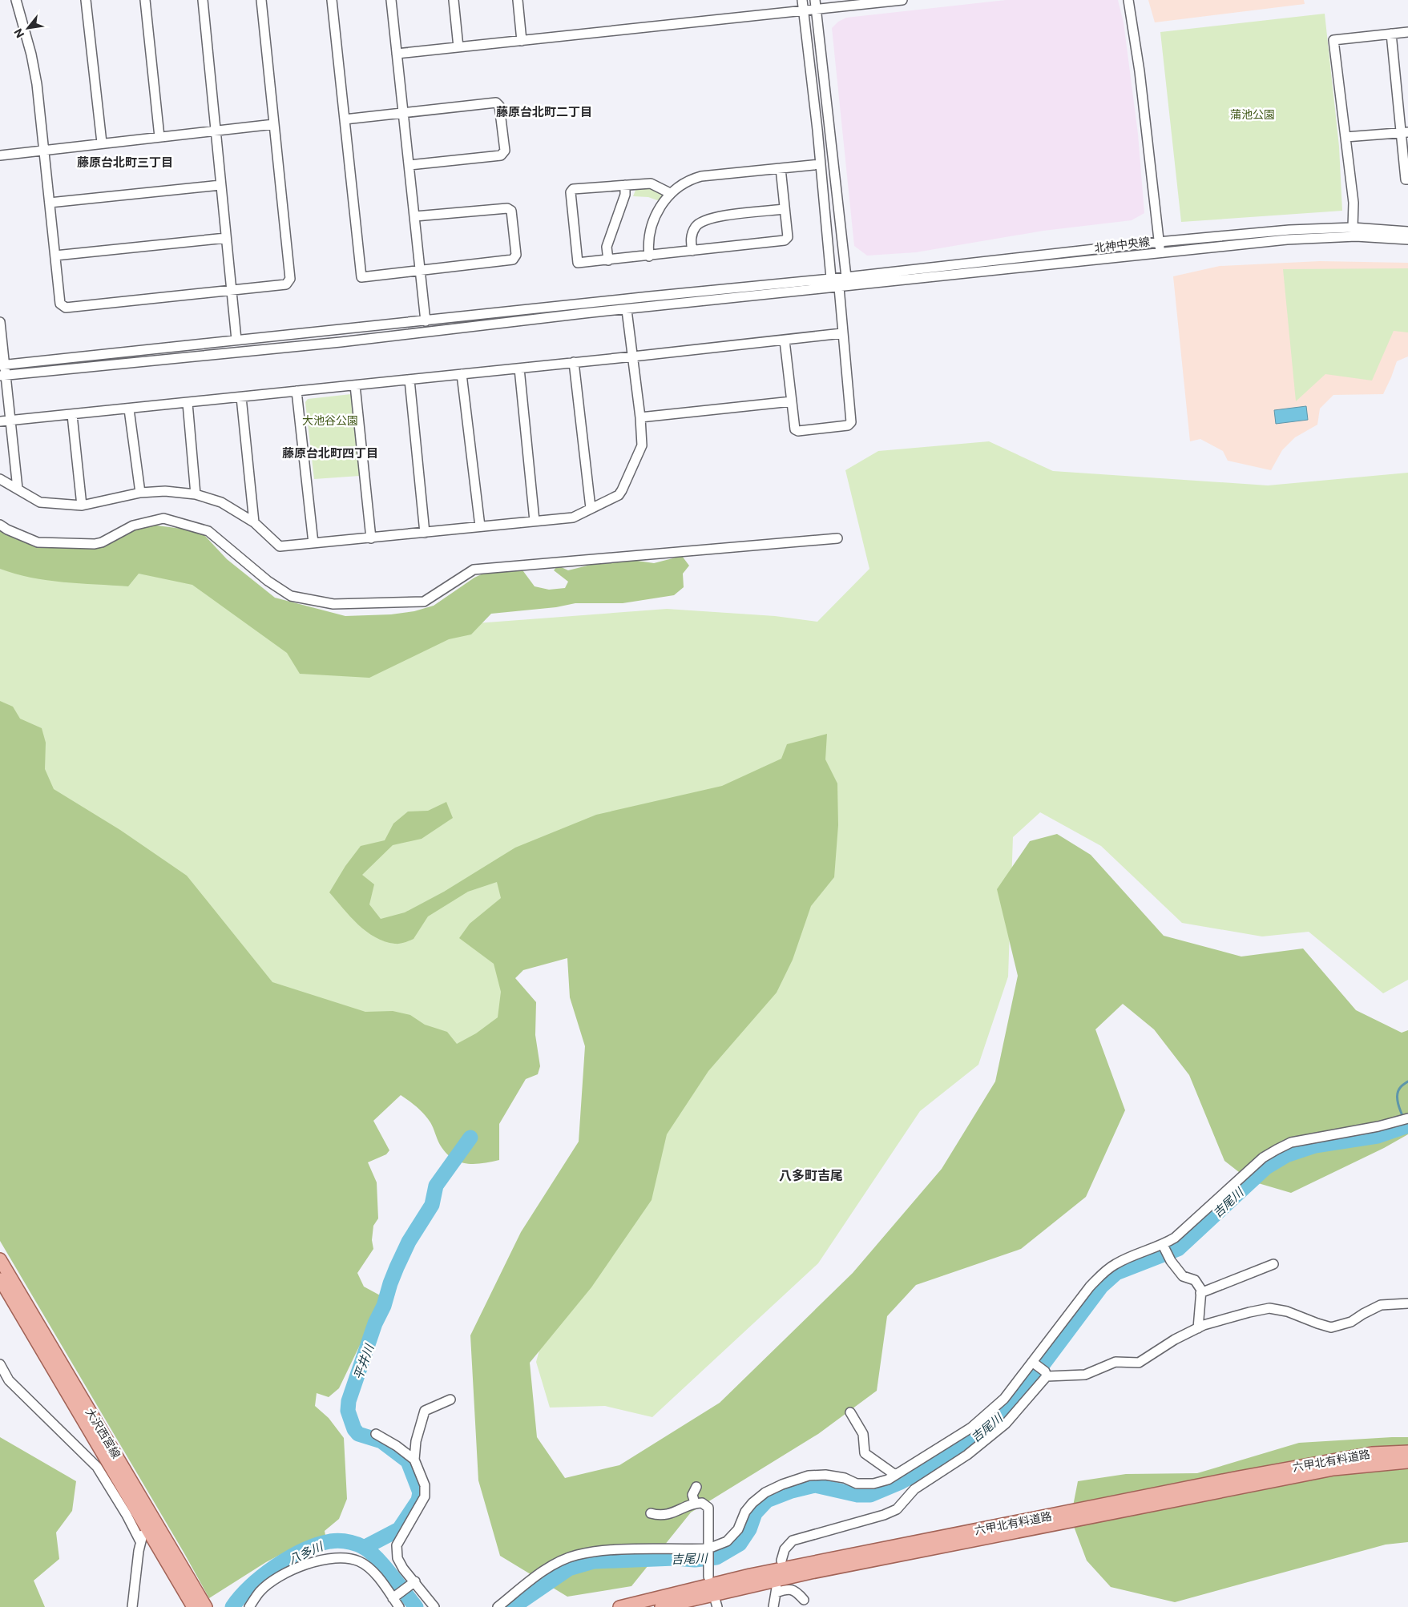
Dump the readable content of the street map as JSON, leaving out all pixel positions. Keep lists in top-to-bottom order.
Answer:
{
  "streets": {
    "main road": ["大沢西宮線", "六甲北有料道路"],
    "street": ["北神中央線"]
  },
  "districts": [
    "藤原台北町二丁目",
    "藤原台北町三丁目",
    "藤原台北町四丁目",
    "八多町吉尾"
  ],
  "water": ["吉尾川", "平井川", "八多川"],
  "parks": ["蒲池公園", "大池谷公園"],
  "north": "bottom left"
}
